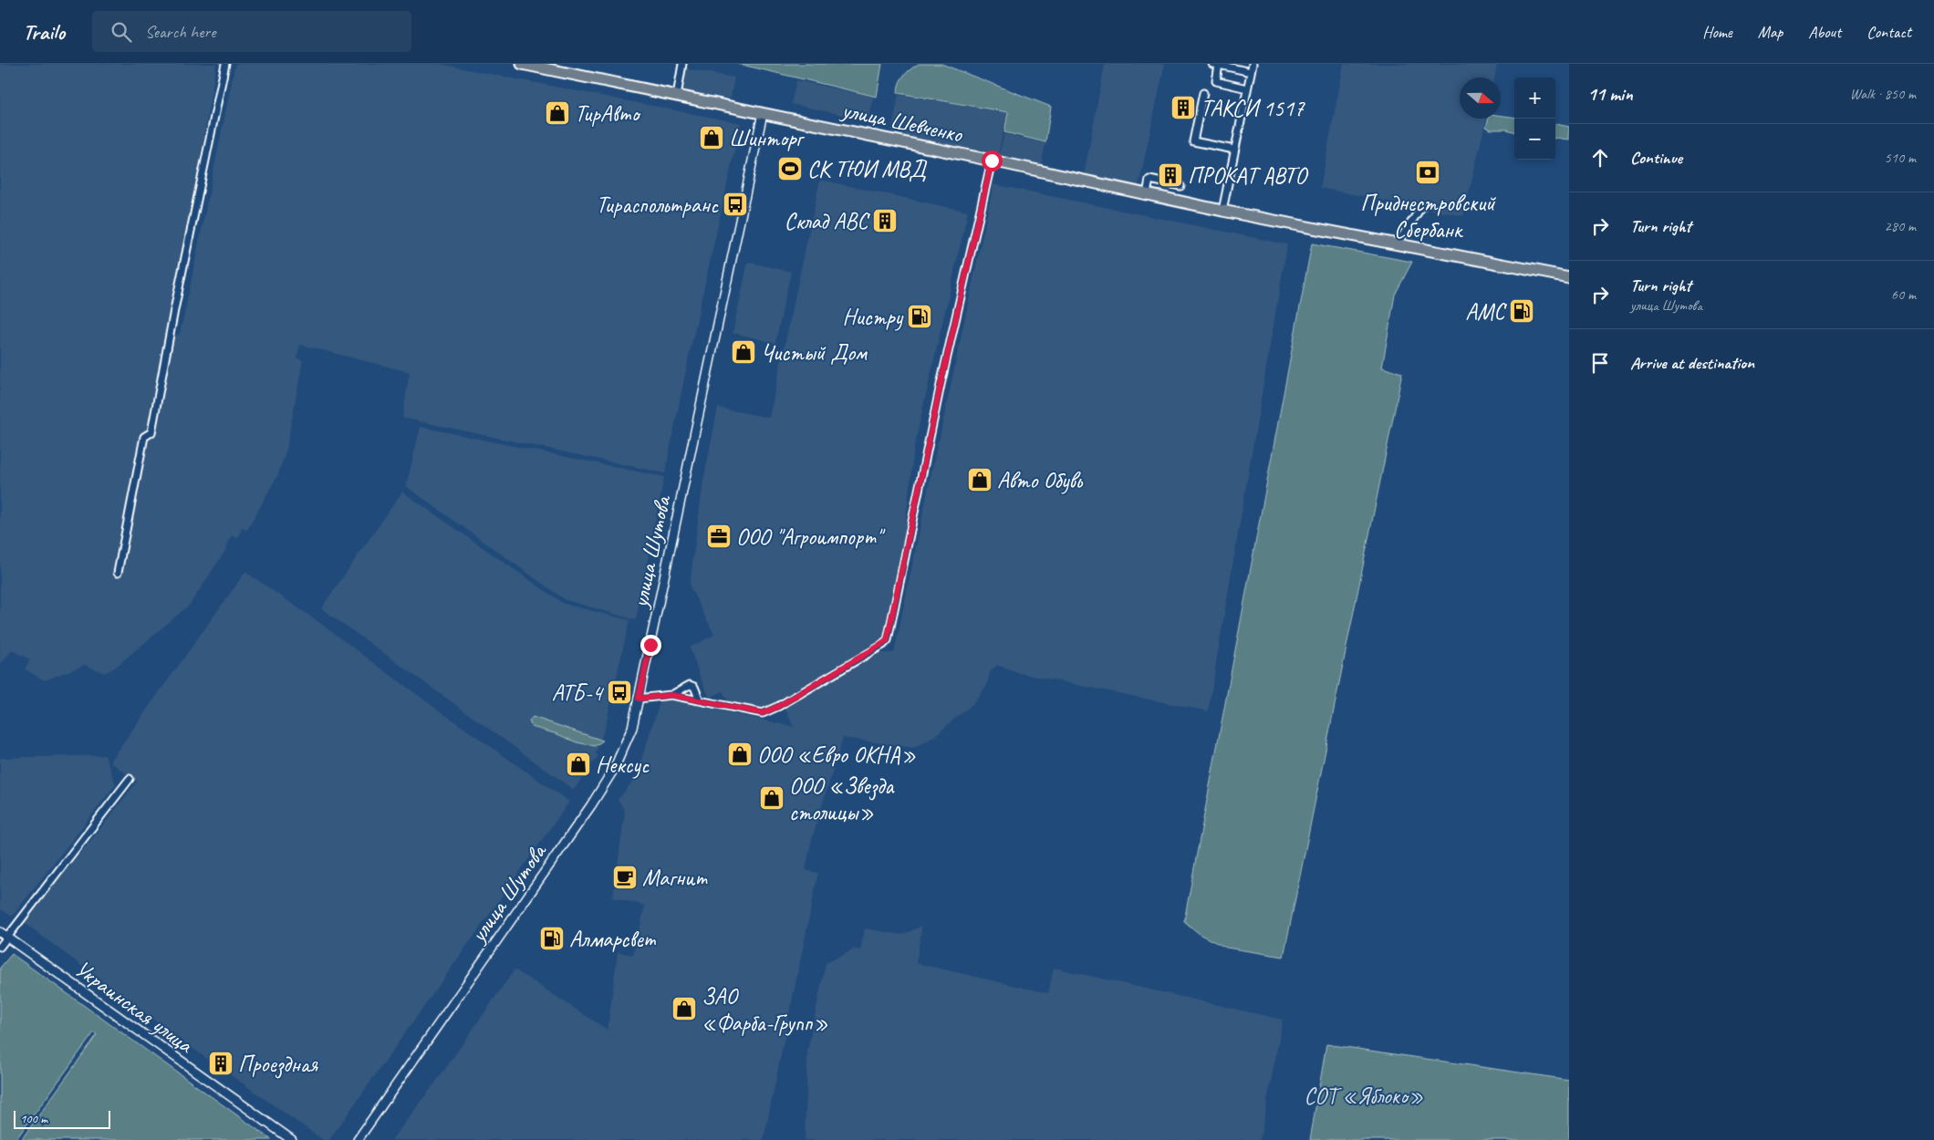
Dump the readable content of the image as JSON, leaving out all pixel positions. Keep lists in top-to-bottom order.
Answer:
{
  "streets": {
    "highway": ["улица Шевченко"],
    "street": ["улица Шутова", "Украинская улица"]
  },
  "crossings": [
    ["улица Шевченко", "улица Шутова"]
  ],
  "parks": ["СОТ «Яблоко»"],
  "places": {
    "building": [
      "ТАКСИ 1517",
      "ПРОКАТ АВТО",
      "Склад АВС",
      "Проездная"
    ],
    "shop": [
      "ТирАвто",
      "Шинторг",
      "Чистый Дом",
      "Авто Обувь",
      "ООО «Евро ОКНА»",
      "Нексус",
      "ООО «Звезда столицы»",
      "ЗАО «Фарба-Групп»"
    ],
    "sports": ["СК ТЮИ МВД"],
    "bank": ["Приднестровский Сбербанк"],
    "bus stop": ["Тираспольтранс", "АТБ-4"],
    "fuel station": ["AMC", "Нистру", "Алмарсвет"],
    "office": ["ООО \"Агроимпорт\""],
    "cafe": ["Магнит"]
  },
  "scale_bar": "100 m",
  "north": "right",
  "page": {
    "header": "Trailo",
    "search": "Search here",
    "nav": [
      "Home",
      "Map",
      "About",
      "Contact"
    ],
    "heading": ["11 min", "Walk · 850 m"],
    "map_buttons": ["+", "−"],
    "list": [
      ["Continue", "510 m"],
      ["Turn right", "280 m"],
      ["Turn right", "улица Шутова", "60 m"],
      "Arrive at destination"
    ],
    "scale": "100 m"
  }
}
